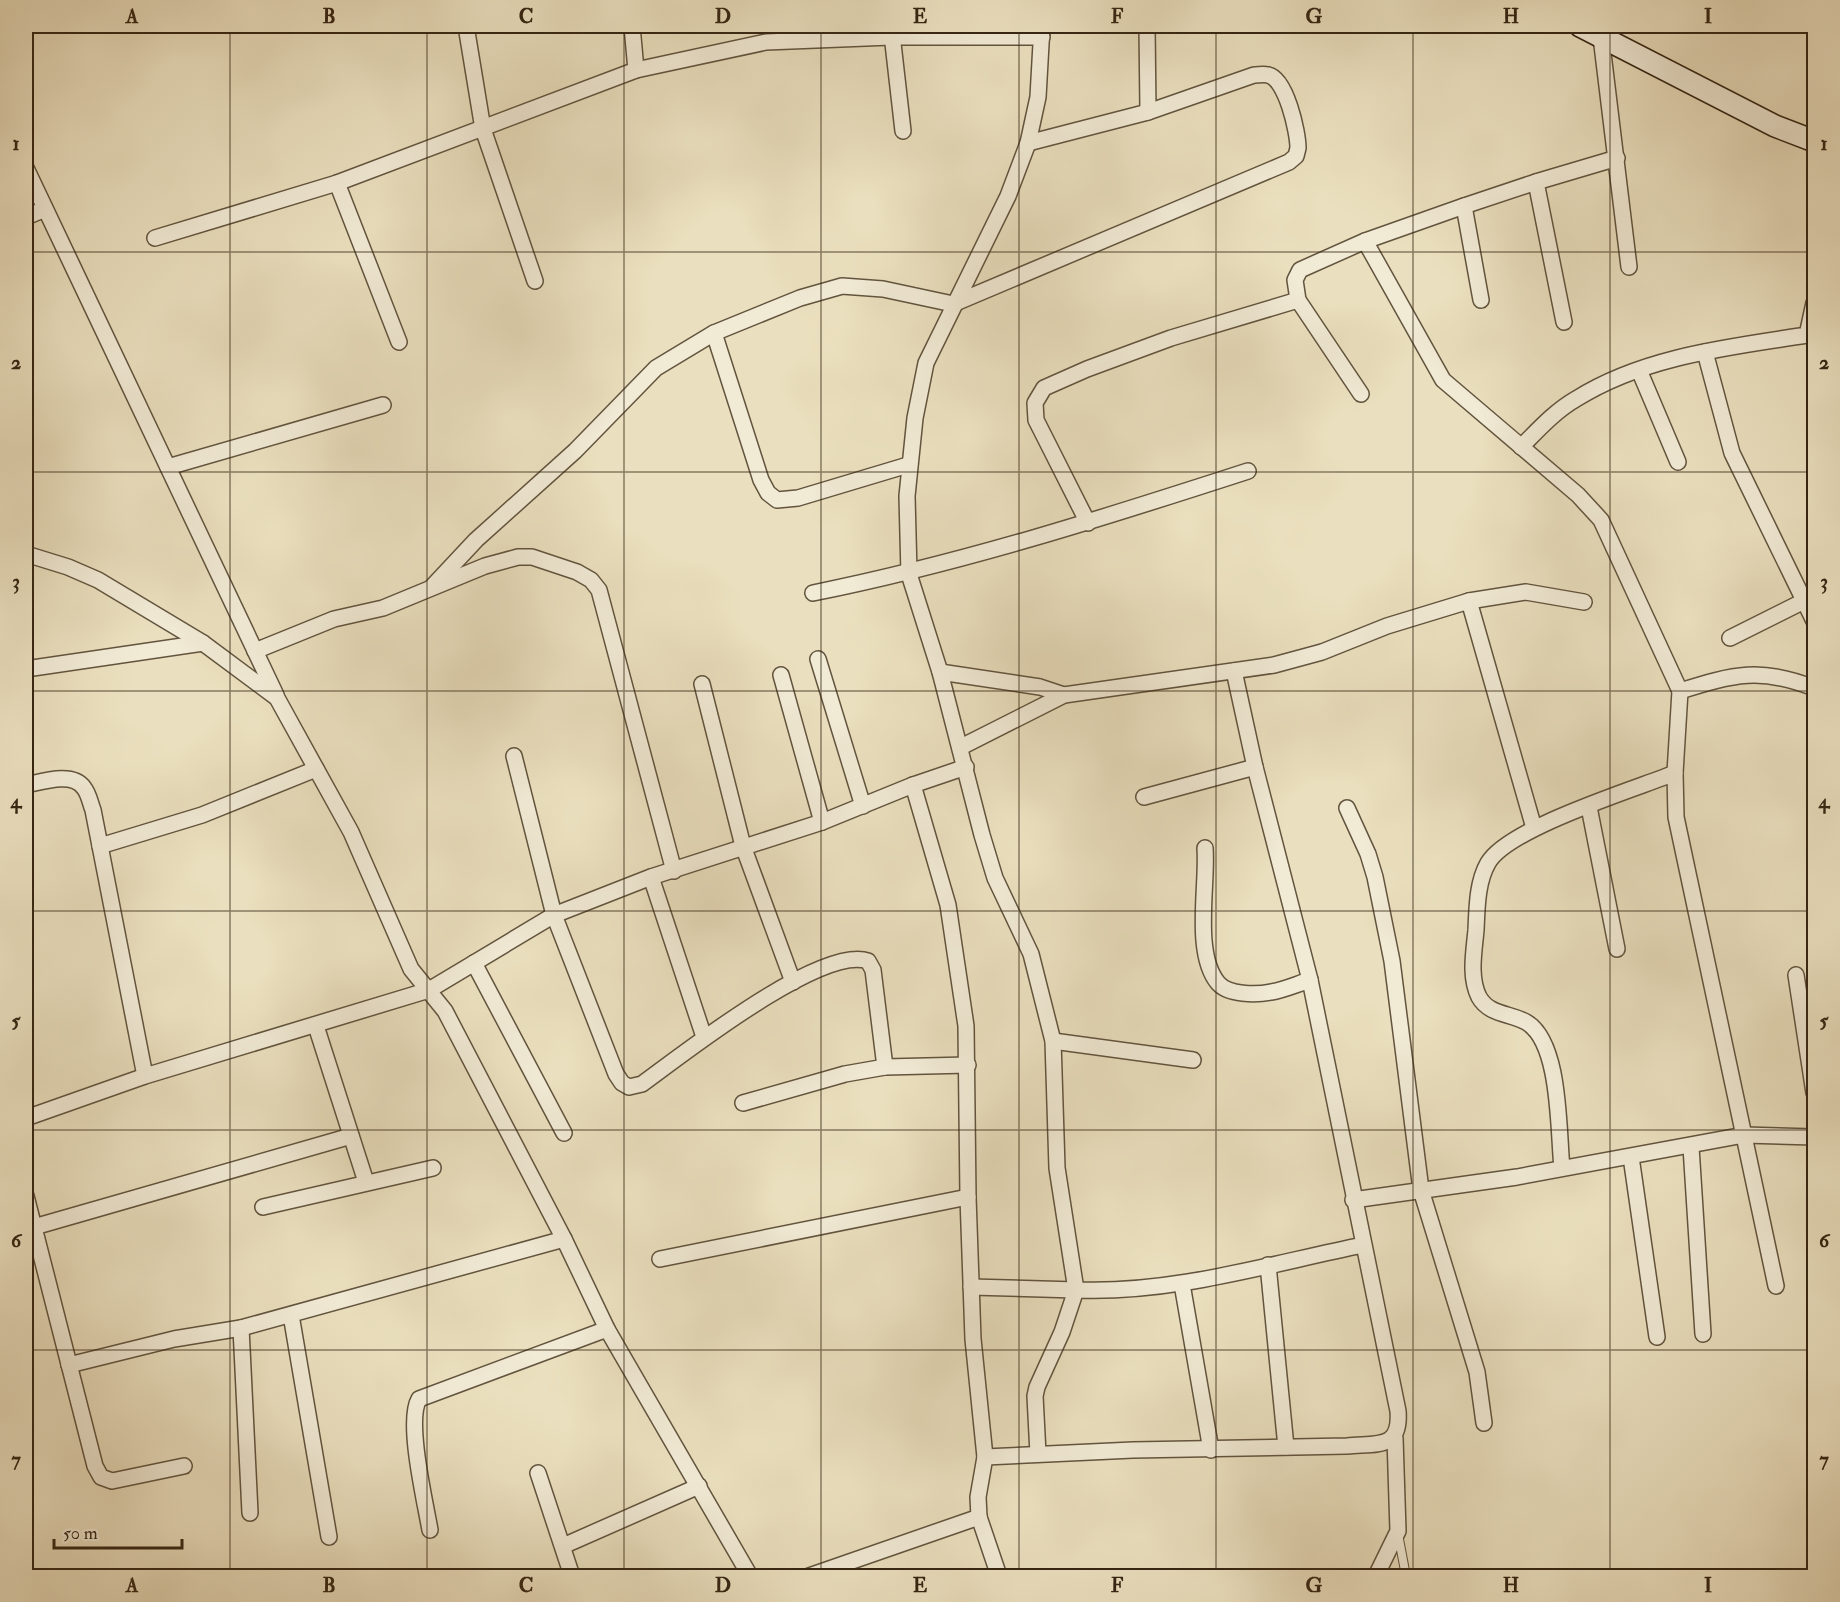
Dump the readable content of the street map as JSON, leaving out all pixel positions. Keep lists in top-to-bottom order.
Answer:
{
  "scale_bar": "50 m",
  "grid": {
    "columns": [
      "A",
      "B",
      "C",
      "D",
      "E",
      "F",
      "G",
      "H",
      "I"
    ],
    "rows": [
      "1",
      "2",
      "3",
      "4",
      "5",
      "6",
      "7"
    ]
  }
}
